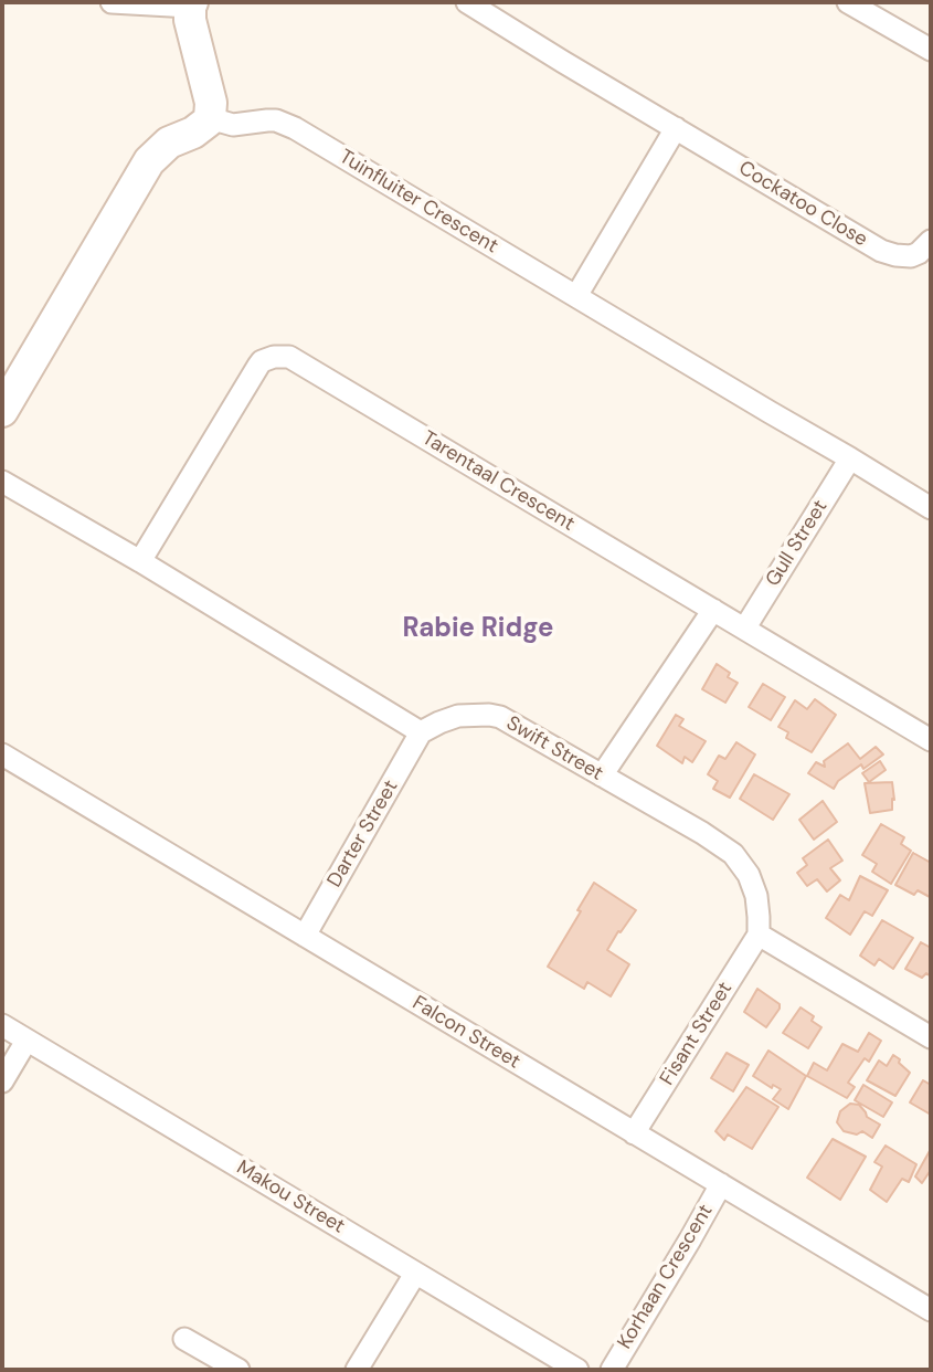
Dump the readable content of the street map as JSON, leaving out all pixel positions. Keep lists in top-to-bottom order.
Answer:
{
  "streets": {
    "street": [
      "Tuinfluiter Crescent",
      "Cockatoo Close",
      "Tarentaal Crescent",
      "Gull Street",
      "Swift Street",
      "Darter Street",
      "Falcon Street",
      "Fisant Street",
      "Makou Street",
      "Korhaan Crescent"
    ]
  },
  "crossings": [
    ["Tuinfluiter Crescent", "Gull Street"],
    ["Tarentaal Crescent", "Gull Street"],
    ["Swift Street", "Darter Street"],
    ["Swift Street", "Fisant Street"],
    ["Darter Street", "Falcon Street"],
    ["Falcon Street", "Fisant Street"],
    ["Falcon Street", "Korhaan Crescent"]
  ],
  "districts": ["Rabie Ridge"]
}
